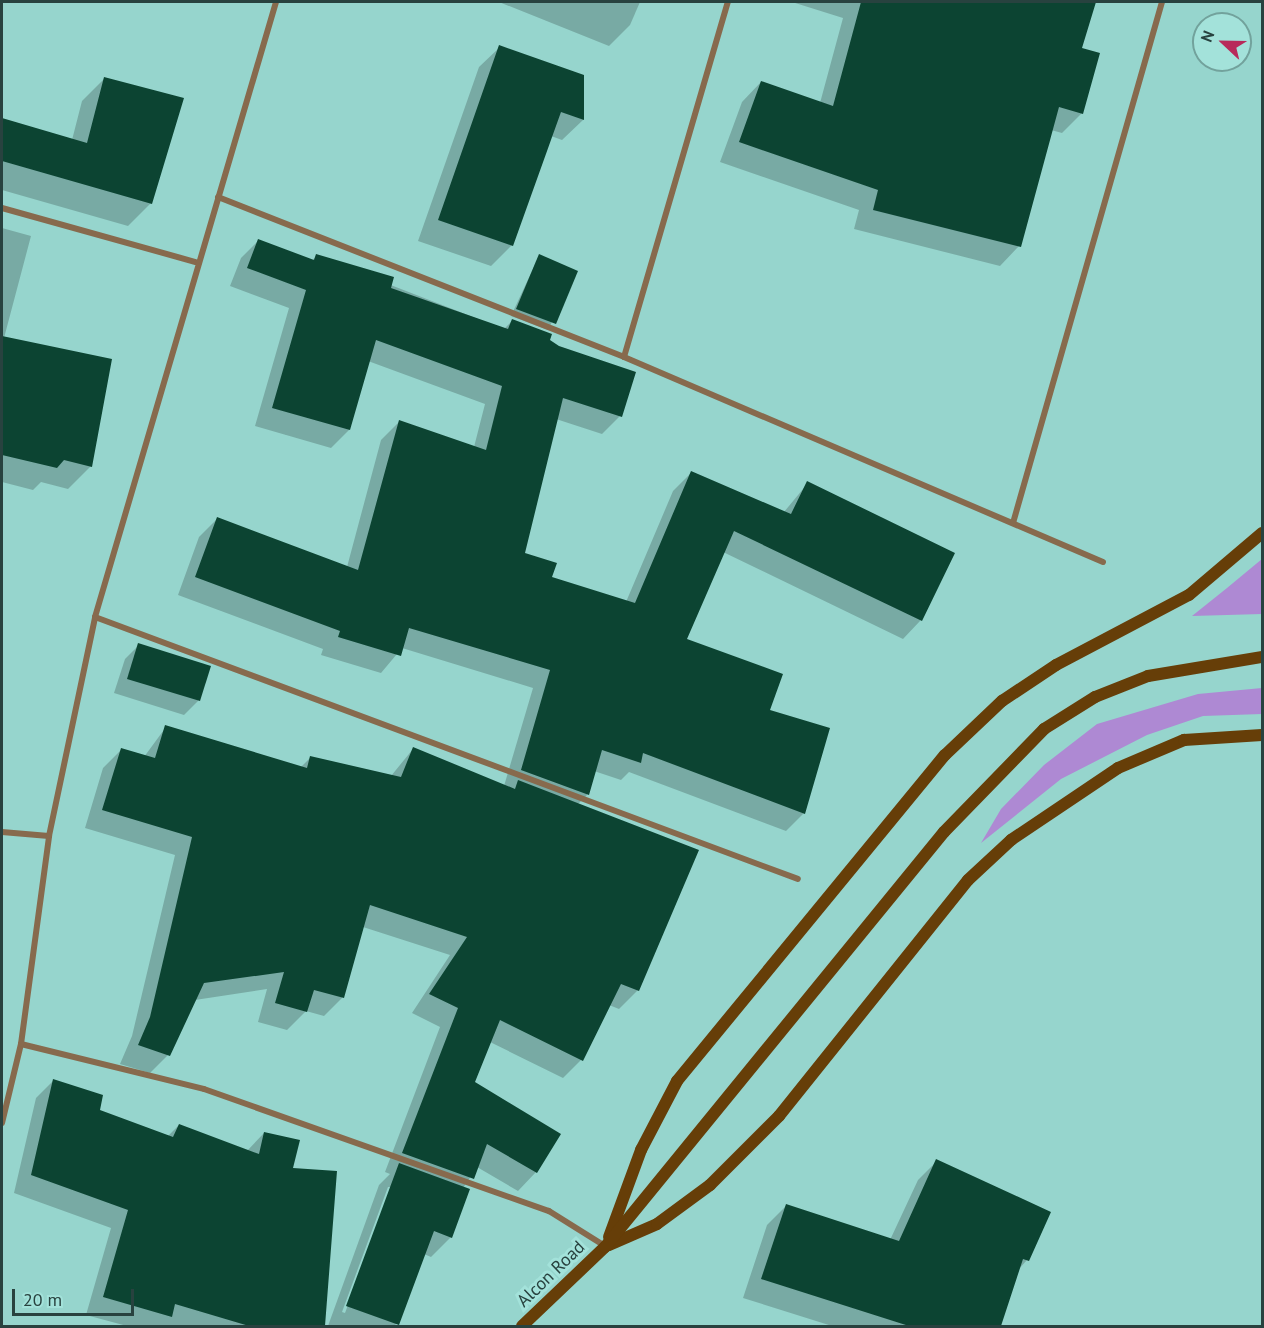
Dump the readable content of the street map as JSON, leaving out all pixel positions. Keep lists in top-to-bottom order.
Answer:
{
  "streets": {
    "main road": ["Alcon Road"]
  },
  "scale_bar": "20 m",
  "north": "left"
}
